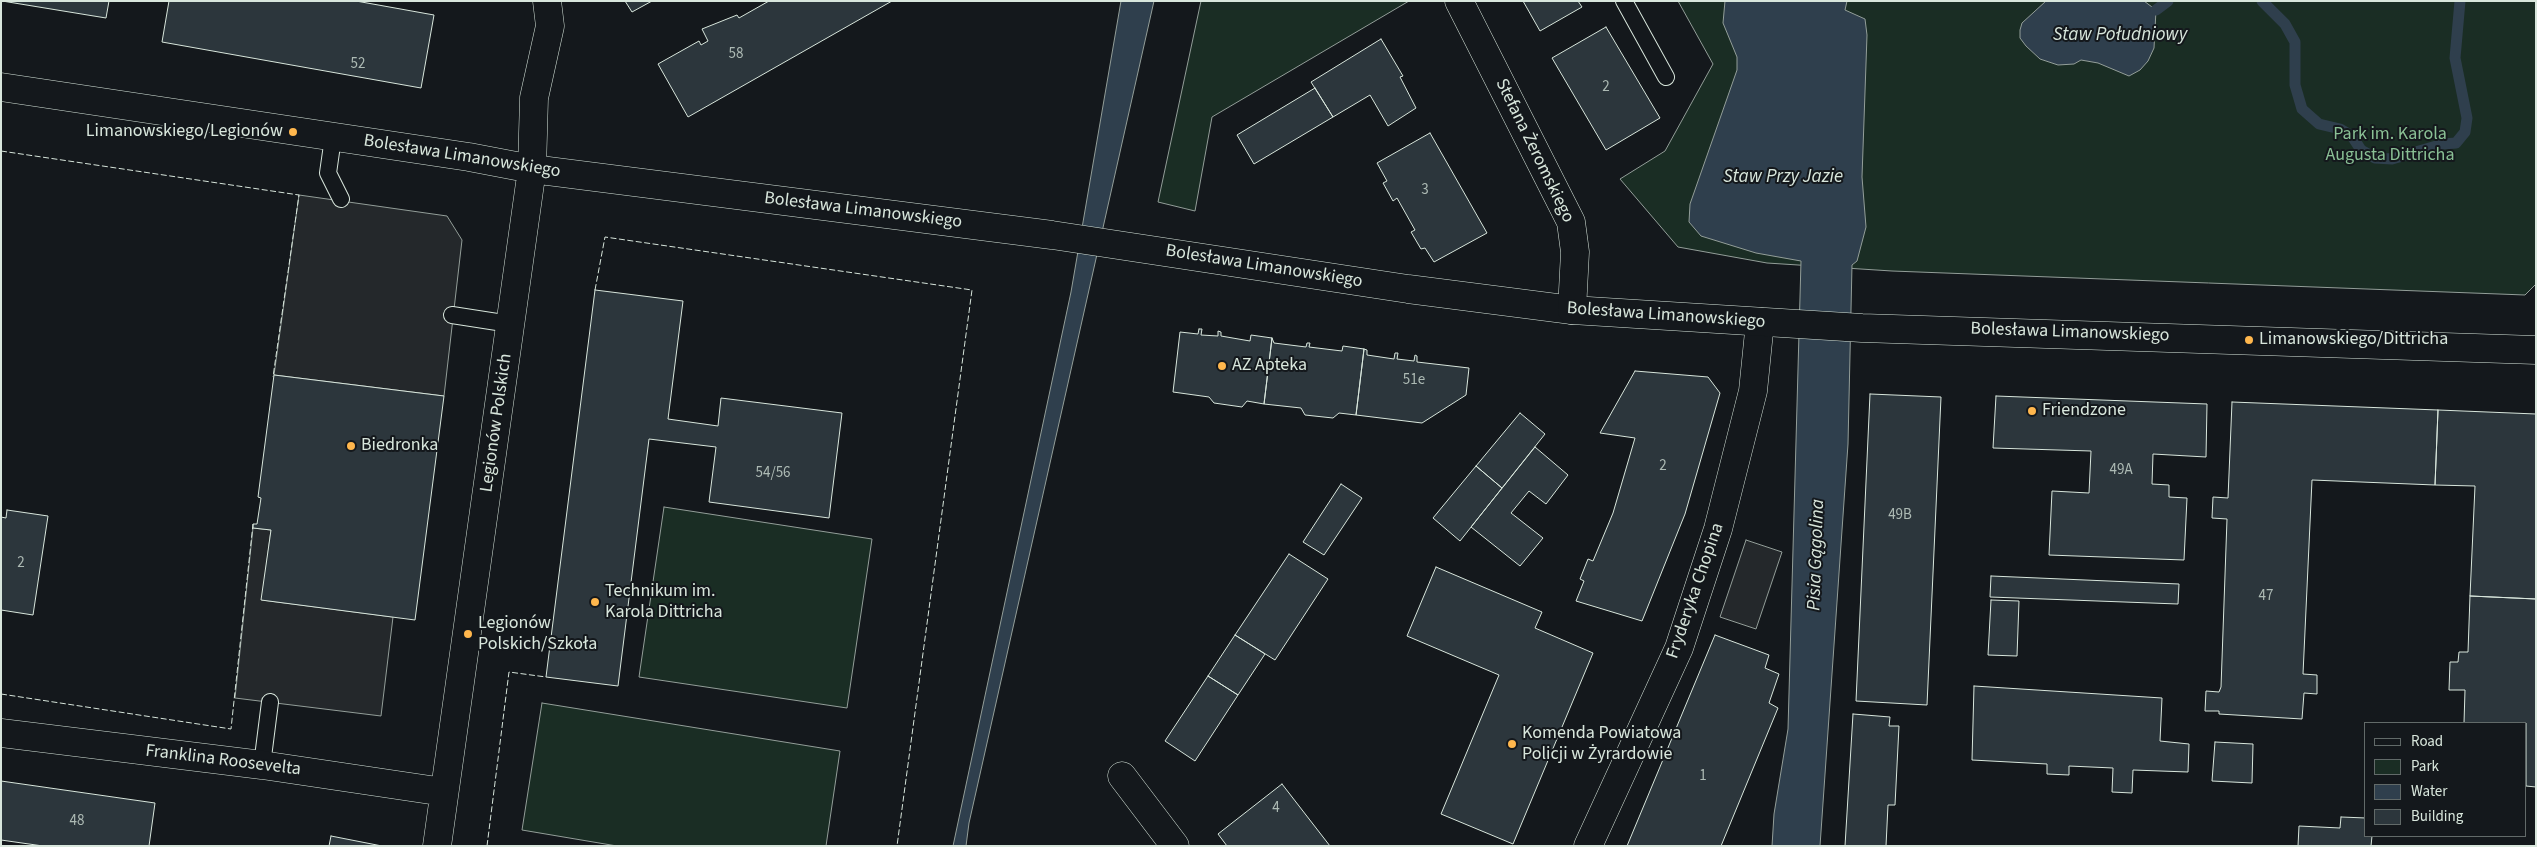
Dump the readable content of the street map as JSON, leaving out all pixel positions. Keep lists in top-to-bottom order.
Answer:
{
  "streets": {
    "street": [
      "Stefana Żeromskiego",
      "Bolesława Limanowskiego",
      "Legionów Polskich",
      "Fryderyka Chopina",
      "Franklina Roosevelta"
    ]
  },
  "crossings": [
    ["Stefana Żeromskiego", "Bolesława Limanowskiego"],
    ["Bolesława Limanowskiego", "Legionów Polskich"],
    ["Bolesława Limanowskiego", "Fryderyka Chopina"],
    ["Legionów Polskich", "Franklina Roosevelta"]
  ],
  "water": ["Staw Południowy", "Staw Przy Jazie", "Pisia Gągolina"],
  "parks": ["Park im. Karola Augusta Dittricha"],
  "places": [
    "Limanowskiego/Legionów",
    "Limanowskiego/Dittricha",
    "AZ Apteka",
    "Friendzone",
    "Biedronka",
    "Technikum im. Karola Dittricha",
    "Legionów Polskich/Szkoła",
    "Komenda Powiatowa Policji w Żyrardowie"
  ],
  "house_numbers": [
    "58",
    "52",
    "2",
    "3",
    "51e",
    "2",
    "49A",
    "54/56",
    "49B",
    "2",
    "47",
    "1",
    "4",
    "48"
  ],
  "legend": [
    "Road",
    "Park",
    "Water",
    "Building"
  ]
}
